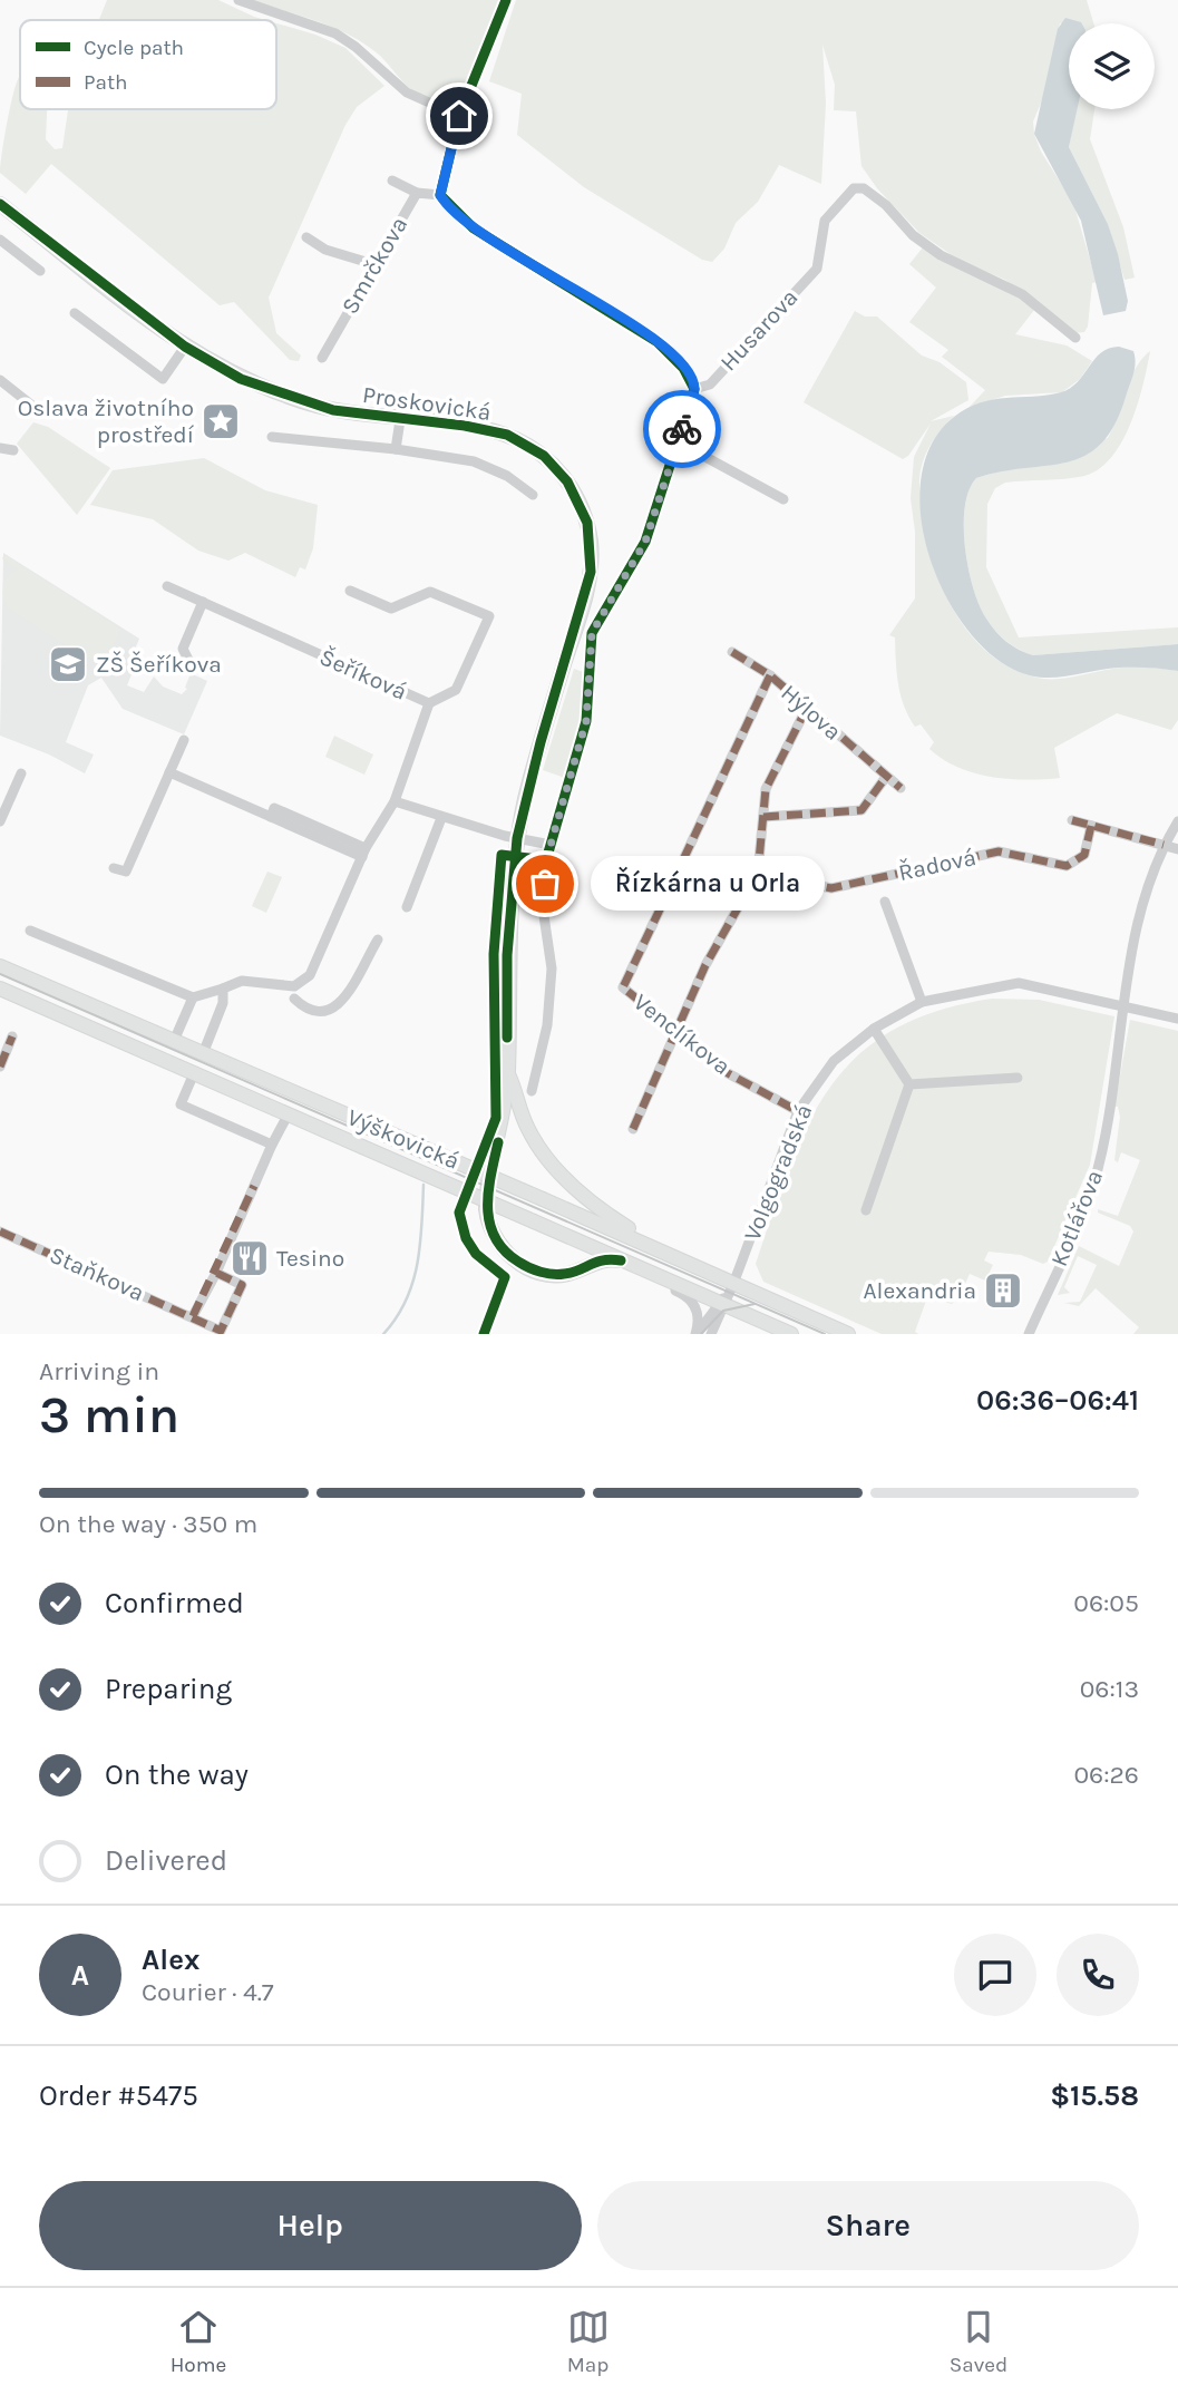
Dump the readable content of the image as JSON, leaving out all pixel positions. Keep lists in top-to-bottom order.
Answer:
{
  "streets": {
    "street": [
      "Smrčkova",
      "Husarova",
      "Proskovická",
      "Šeříková",
      "Hýlova",
      "Řadová",
      "Venclíkova",
      "Výškovická",
      "Volgogradská",
      "Kotlářova",
      "Staňkova"
    ]
  },
  "crossings": [
    ["Hýlova", "Venclíkova"],
    ["Venclíkova", "Volgogradská"],
    ["Výškovická", "Volgogradská"],
    ["Volgogradská", "Kotlářova"]
  ],
  "places": {
    "place": ["Oslava životního prostředí"],
    "school or university": ["ZŠ Šeříkova"],
    "other": ["Řízkárna u Orla"],
    "restaurant": ["Tesino"],
    "building": ["Alexandria"]
  },
  "legend": ["Cycle path", "Path"],
  "page": {
    "bubble": "Řízkárna u Orla",
    "heading": ["3 min", "Arriving in", "06:36–06:41"],
    "panel": [
      "Alex",
      "Courier · 4.7",
      "Order #5475",
      "$15.58"
    ],
    "bar": "On the way · 350 m",
    "list": [
      ["Confirmed", "06:05"],
      ["Preparing", "06:13"],
      ["On the way", "06:26"],
      "Delivered"
    ],
    "round": "A",
    "buttons": ["Help", "Share"],
    "tabs": ["Home", "Map", "Saved"]
  }
}
